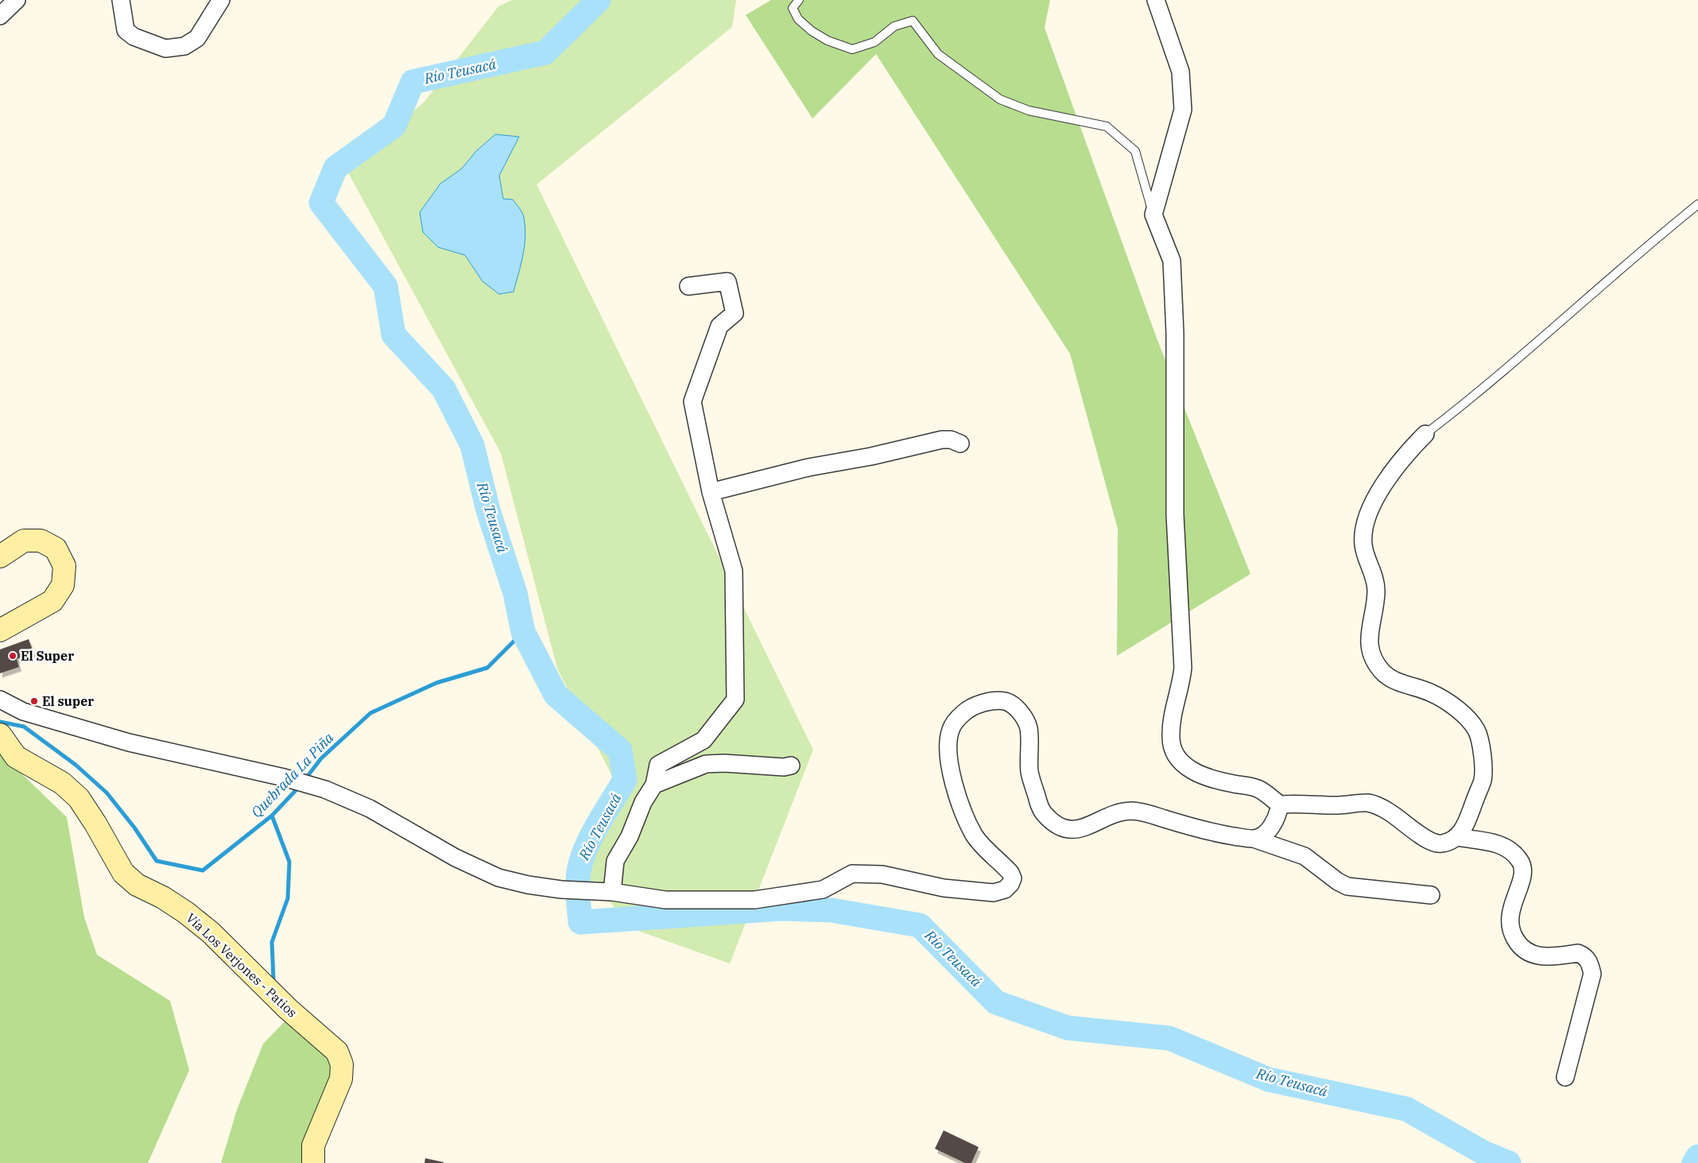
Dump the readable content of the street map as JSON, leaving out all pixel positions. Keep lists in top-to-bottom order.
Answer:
{
  "streets": {
    "street": ["Vía Los Verjones - Patios"]
  },
  "water": ["Río Teusacá", "Quebrada La Piña"],
  "places": ["El Super", "El super"]
}
